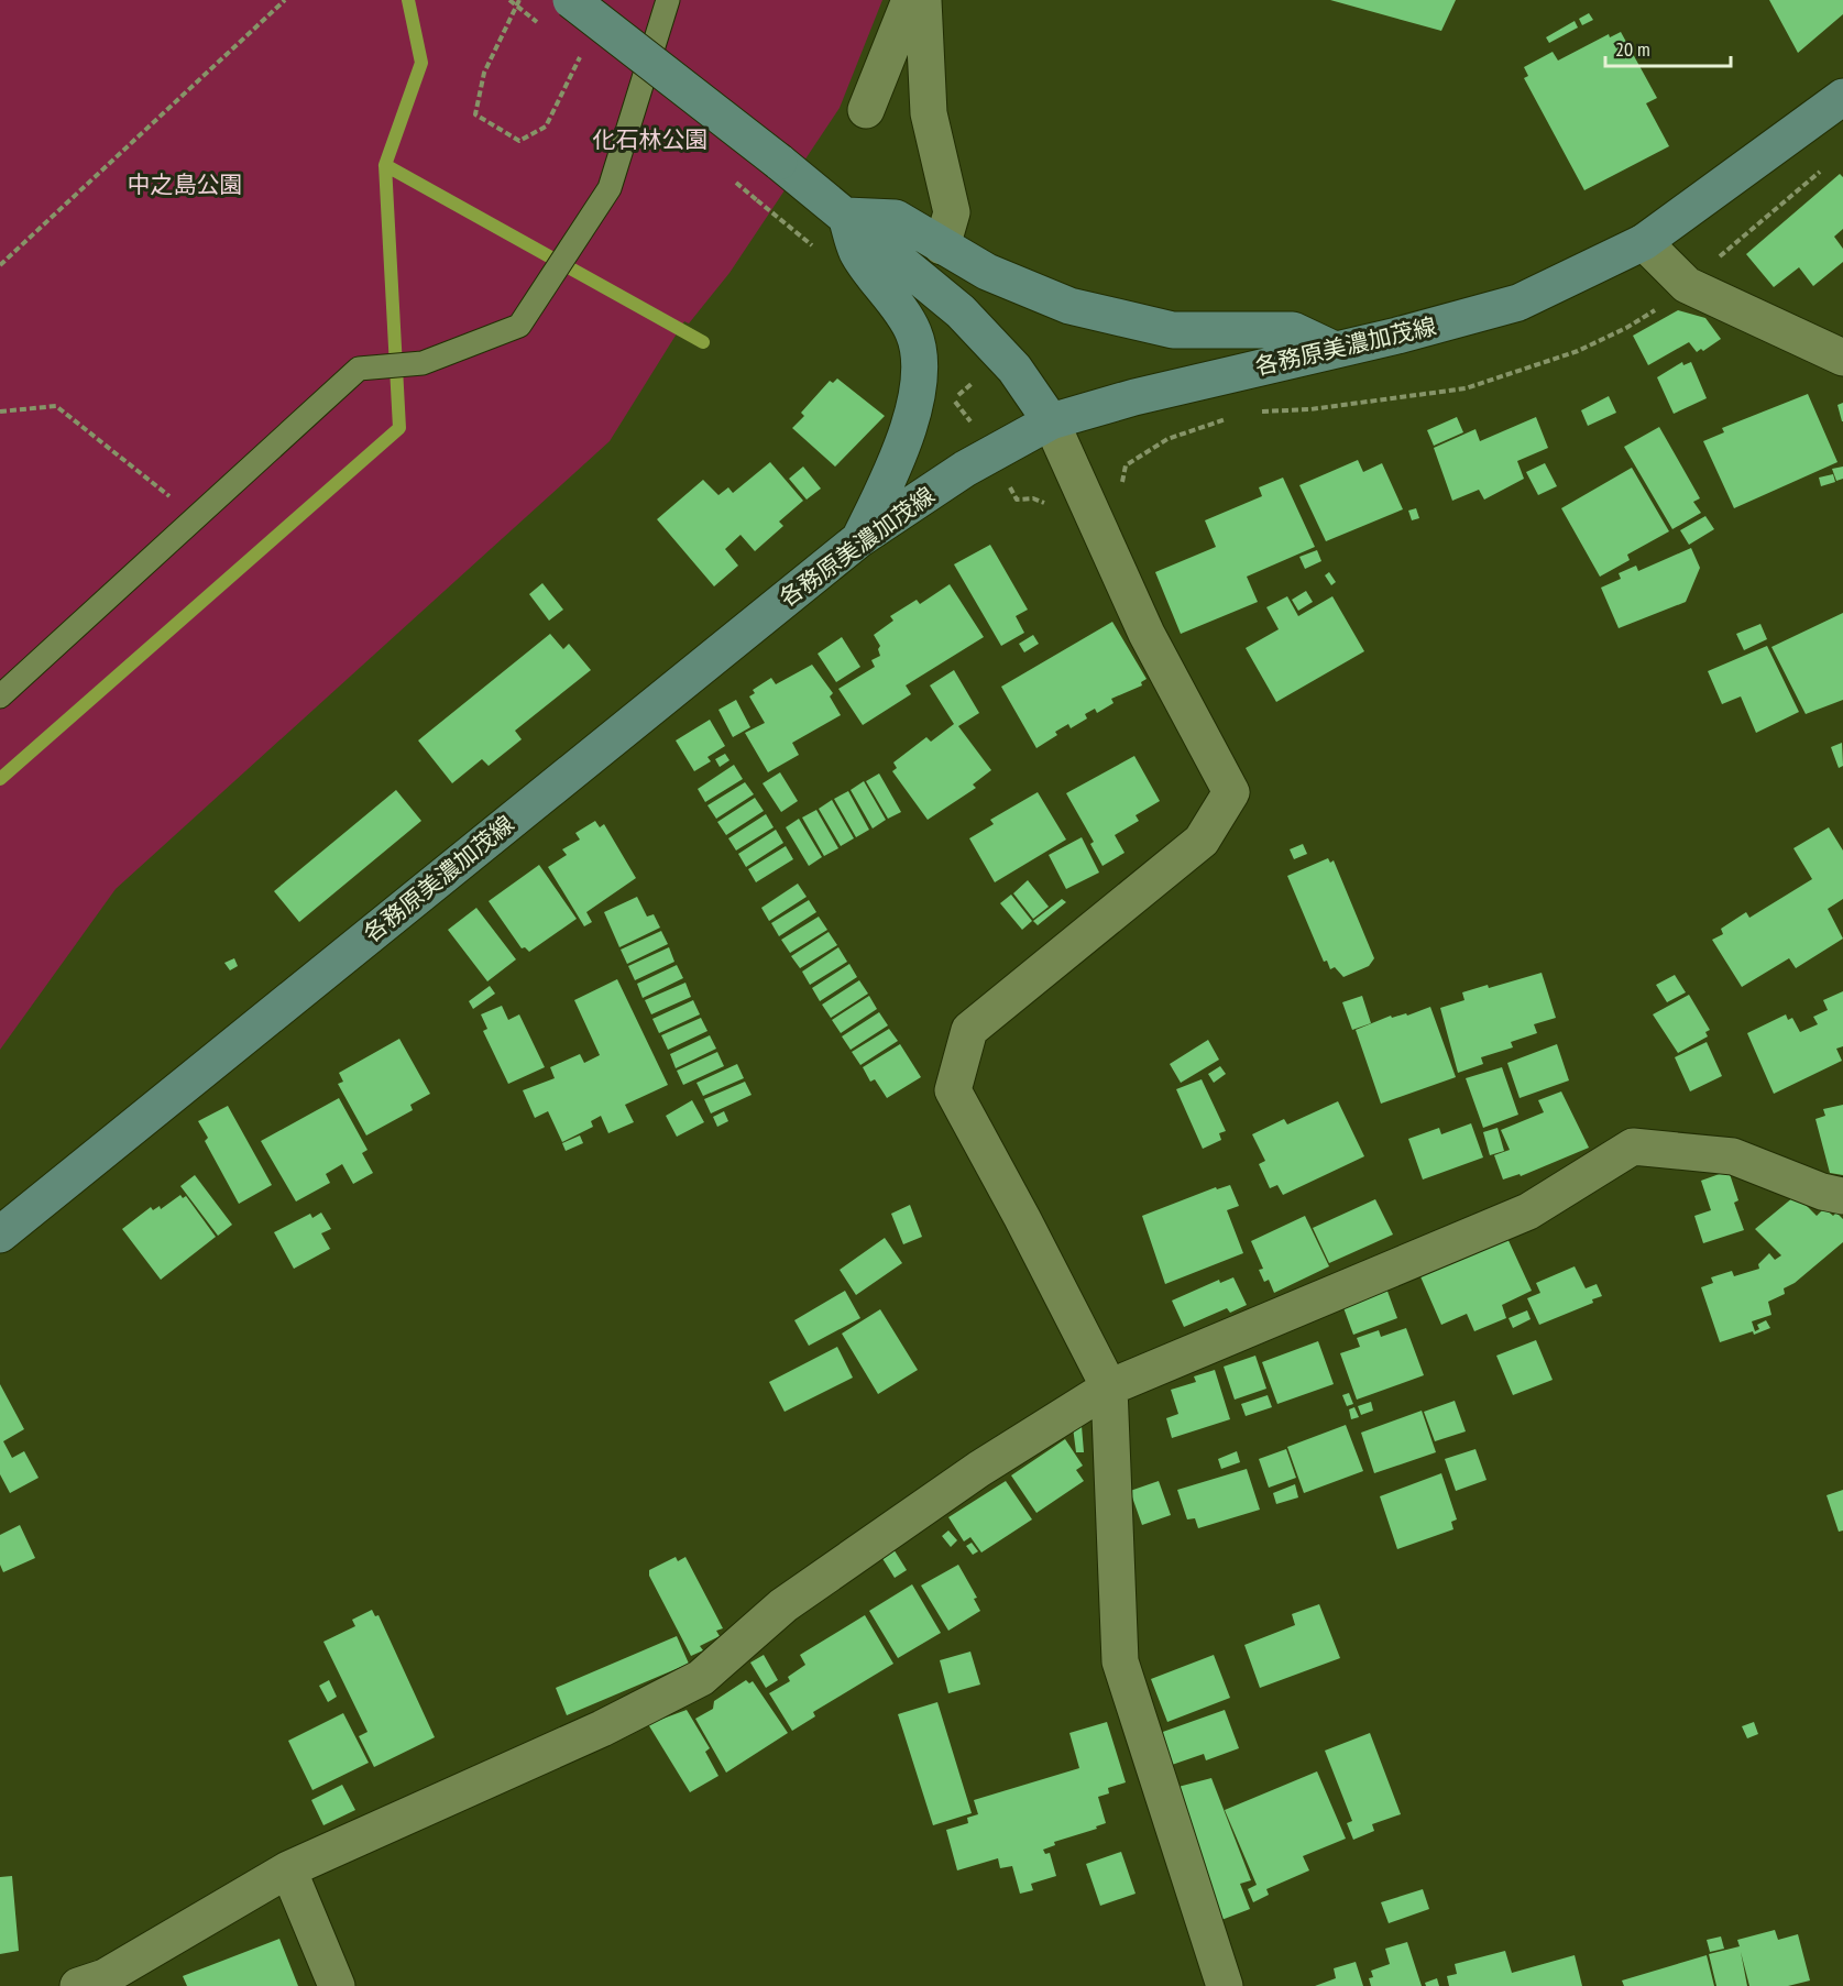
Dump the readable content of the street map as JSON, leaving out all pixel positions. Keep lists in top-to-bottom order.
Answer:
{
  "streets": {
    "main road": ["各務原美濃加茂線"]
  },
  "parks": ["化石林公園", "中之島公園"],
  "scale_bar": "20 m"
}
